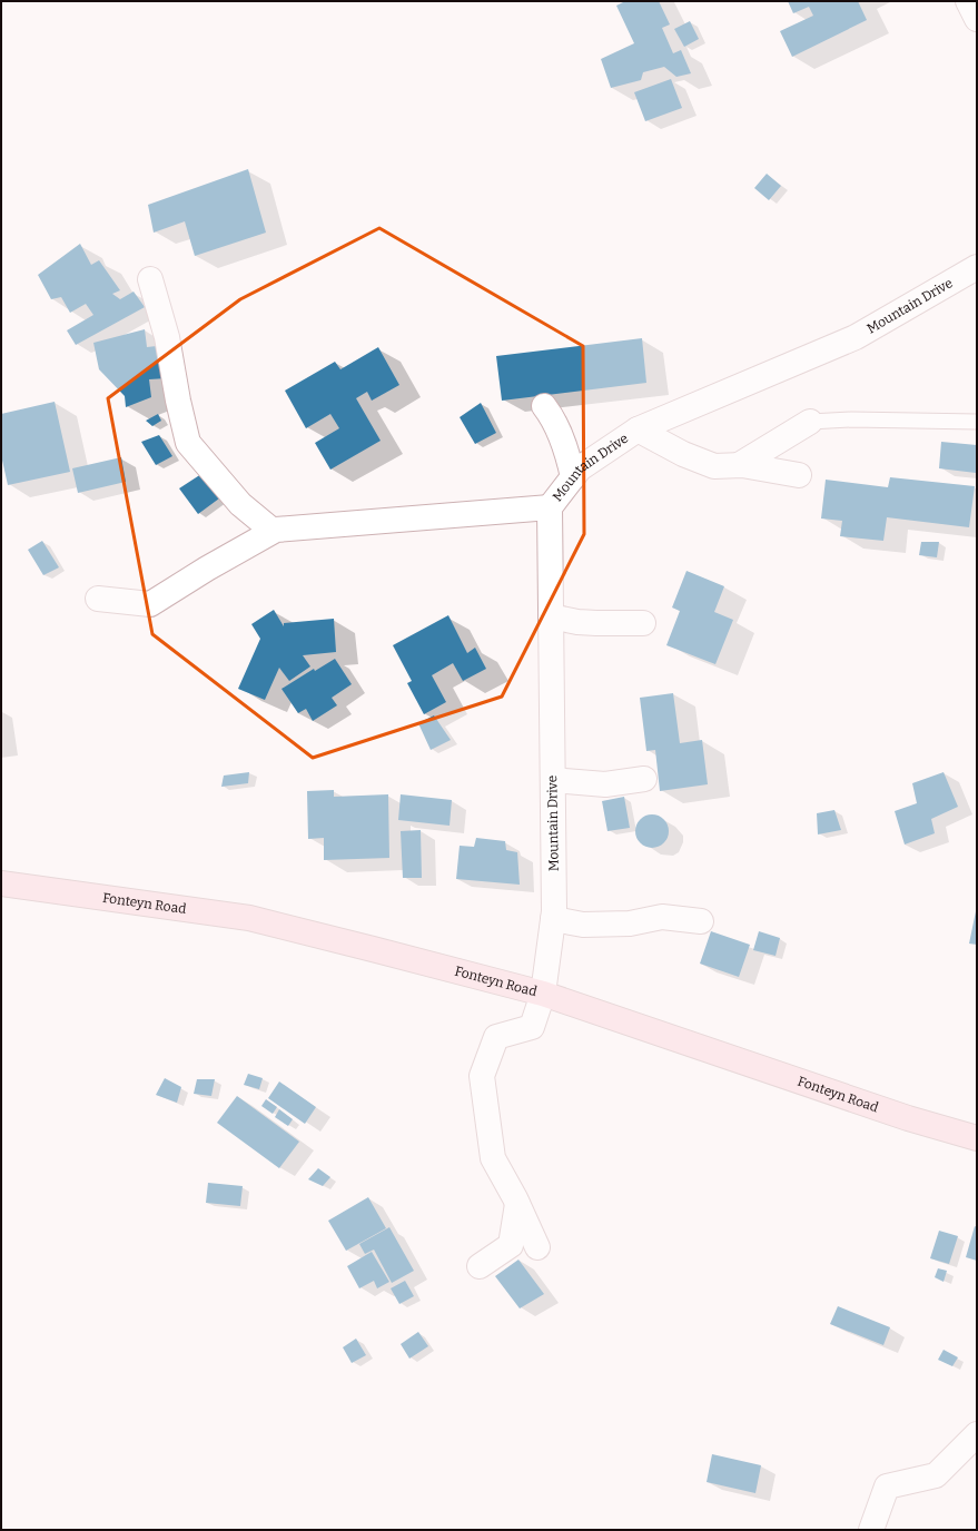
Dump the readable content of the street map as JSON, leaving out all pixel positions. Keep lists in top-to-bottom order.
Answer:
{
  "streets": {
    "street": ["Mountain Drive", "Fonteyn Road"]
  },
  "crossings": [
    ["Mountain Drive", "Fonteyn Road"]
  ]
}
